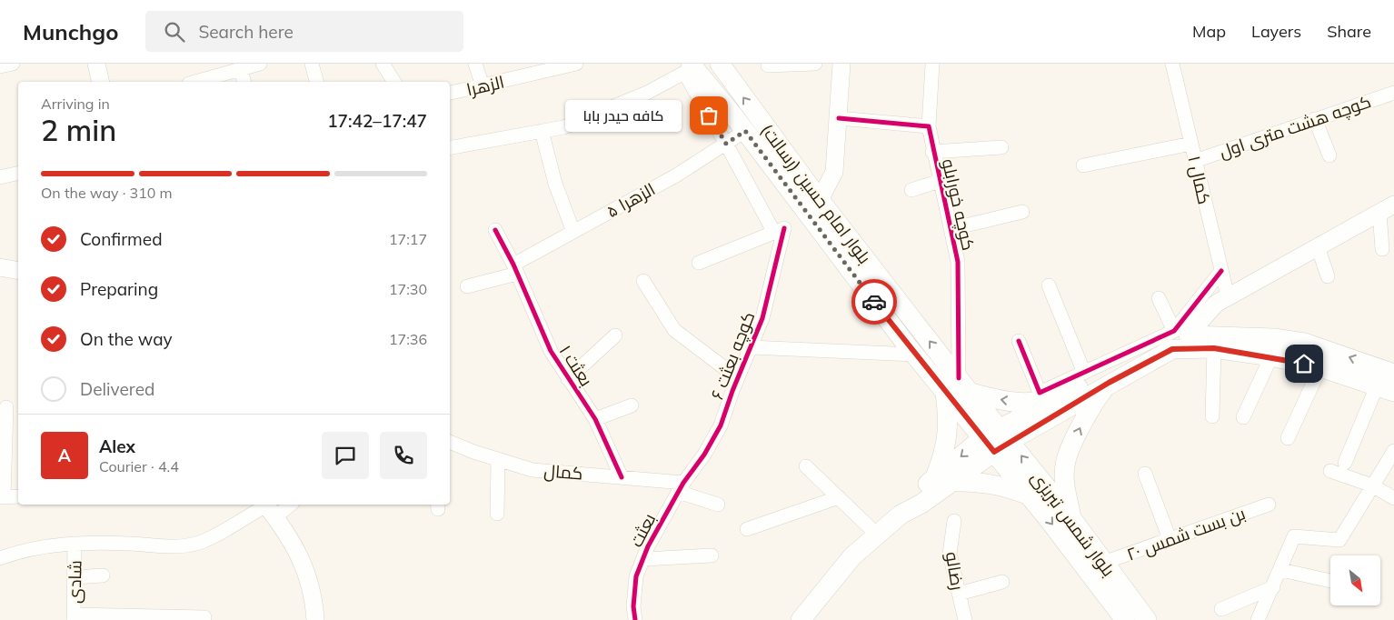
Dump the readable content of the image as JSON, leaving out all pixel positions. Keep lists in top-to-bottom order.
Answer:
{
  "streets": {
    "main road": ["بلوار امام حسین (رسالت)", "بلوار شمس تبریزی"],
    "street": [
      "الزهرا",
      "کوچه هشت متری اول",
      "کمال ۱",
      "الزهرا ۵",
      "کوچه خورابلو",
      "کوچه بعثت ۶",
      "بعثت ۱",
      "کمال",
      "بعثت",
      "بن بست شمس ۲۰",
      "رضالو",
      "شادی"
    ]
  },
  "crossings": [
    ["کوچه هشت متری اول", "کمال ۱"],
    ["بلوار امام حسین (رسالت)", "الزهرا ۵"],
    ["بلوار امام حسین (رسالت)", "کوچه خورابلو"],
    ["بلوار امام حسین (رسالت)", "بلوار شمس تبریزی"],
    ["الزهرا ۵", "بعثت ۱"],
    ["کوچه بعثت ۶", "کمال"],
    ["کوچه بعثت ۶", "بعثت"],
    ["بعثت ۱", "کمال"],
    ["کمال", "بعثت"],
    ["بلوار شمس تبریزی", "بن بست شمس ۲۰"]
  ],
  "places": ["کافه حیدر بابا"],
  "north": "bottom right",
  "page": {
    "header": "Munchgo",
    "search": "Search here",
    "nav": ["Map", "Layers", "Share"],
    "heading": ["2 min", "Arriving in", "17:42–17:47"],
    "panel": ["Alex", "Courier · 4.4"],
    "bubble": "کافه حیدر بابا",
    "bar": "On the way · 310 m",
    "list": [
      ["Confirmed", "17:17"],
      ["Preparing", "17:30"],
      ["On the way", "17:36"],
      "Delivered"
    ],
    "round": "A"
  }
}
